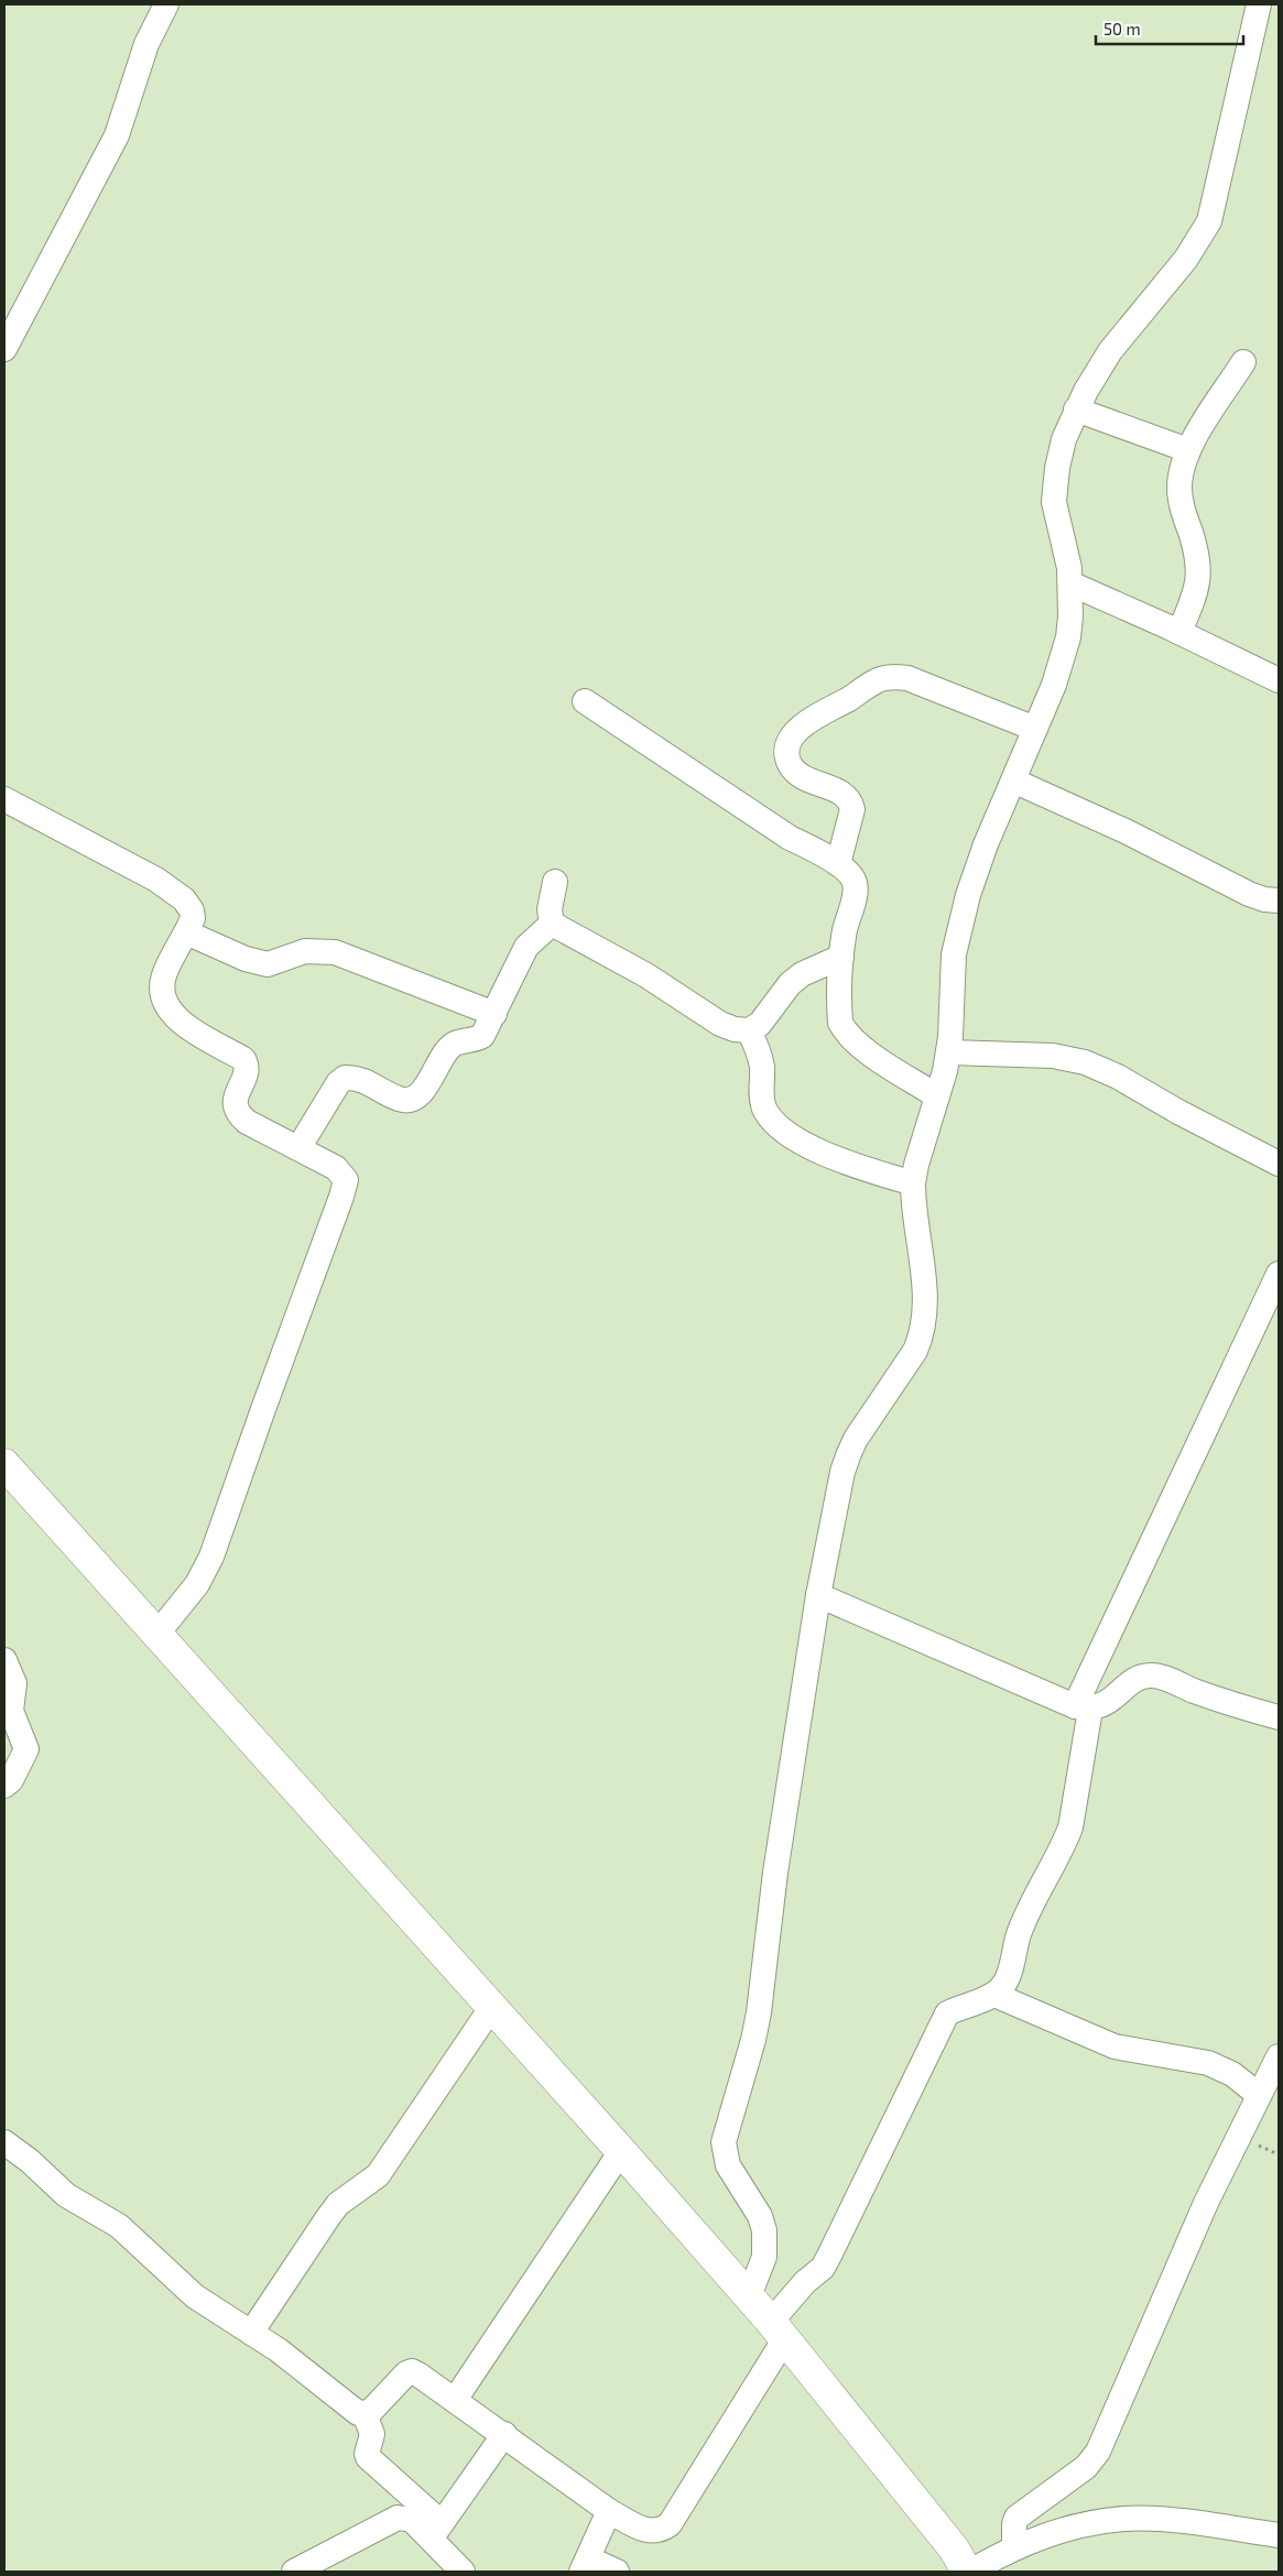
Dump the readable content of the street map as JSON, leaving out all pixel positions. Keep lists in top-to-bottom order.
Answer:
{
  "scale_bar": "50 m"
}
